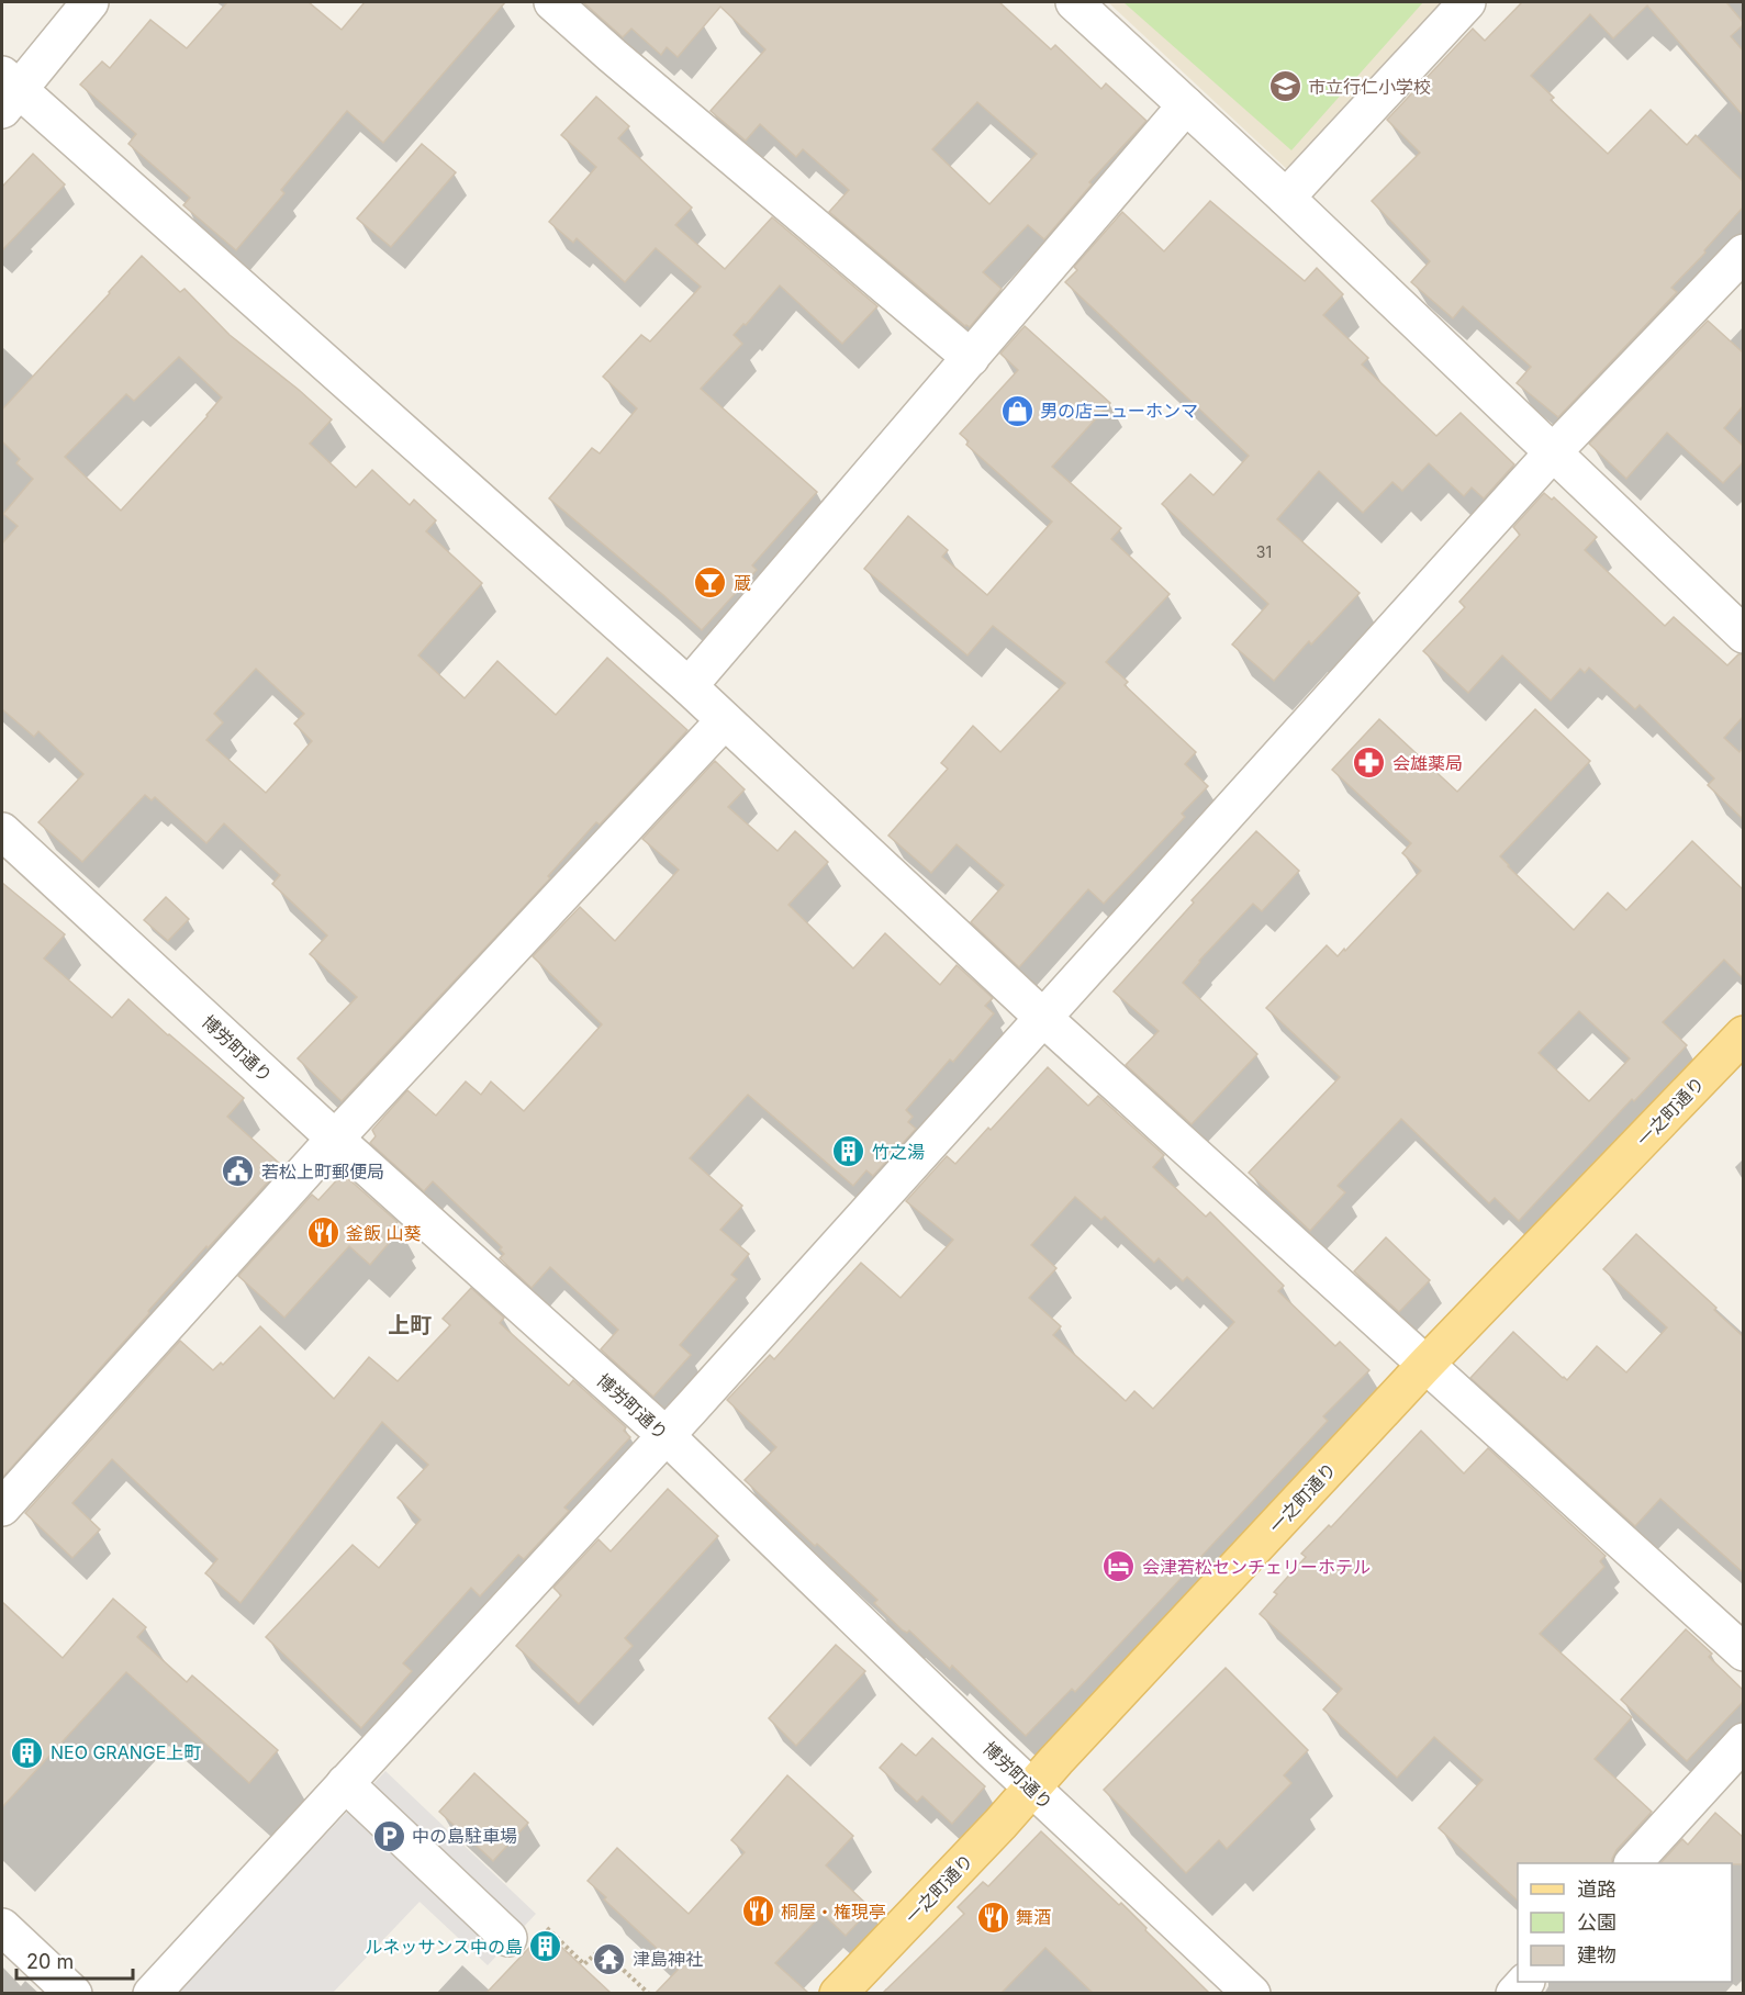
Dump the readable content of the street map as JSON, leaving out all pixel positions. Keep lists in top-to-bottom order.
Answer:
{
  "streets": {
    "main road": ["一之町通り"],
    "street": ["博労町通り"]
  },
  "crossings": [
    ["博労町通り", "一之町通り"]
  ],
  "districts": ["上町"],
  "places": {
    "school or university": ["市立行仁小学校"],
    "shop": ["男の店ニューホンマ"],
    "bar": ["蔵"],
    "pharmacy": ["会雄薬局"],
    "building": ["竹之湯", "NEO GRANGE上町", "ルネッサンス中の島"],
    "public building": ["若松上町郵便局"],
    "restaurant": ["釜飯 山葵", "桐屋・権現亭", "舞酒"],
    "hotel": ["会津若松センチェリーホテル"],
    "parking": ["中の島駐車場"],
    "temple": ["津島神社"]
  },
  "house_numbers": ["31"],
  "legend": ["道路", "公園", "建物"],
  "scale_bar": "20 m"
}
